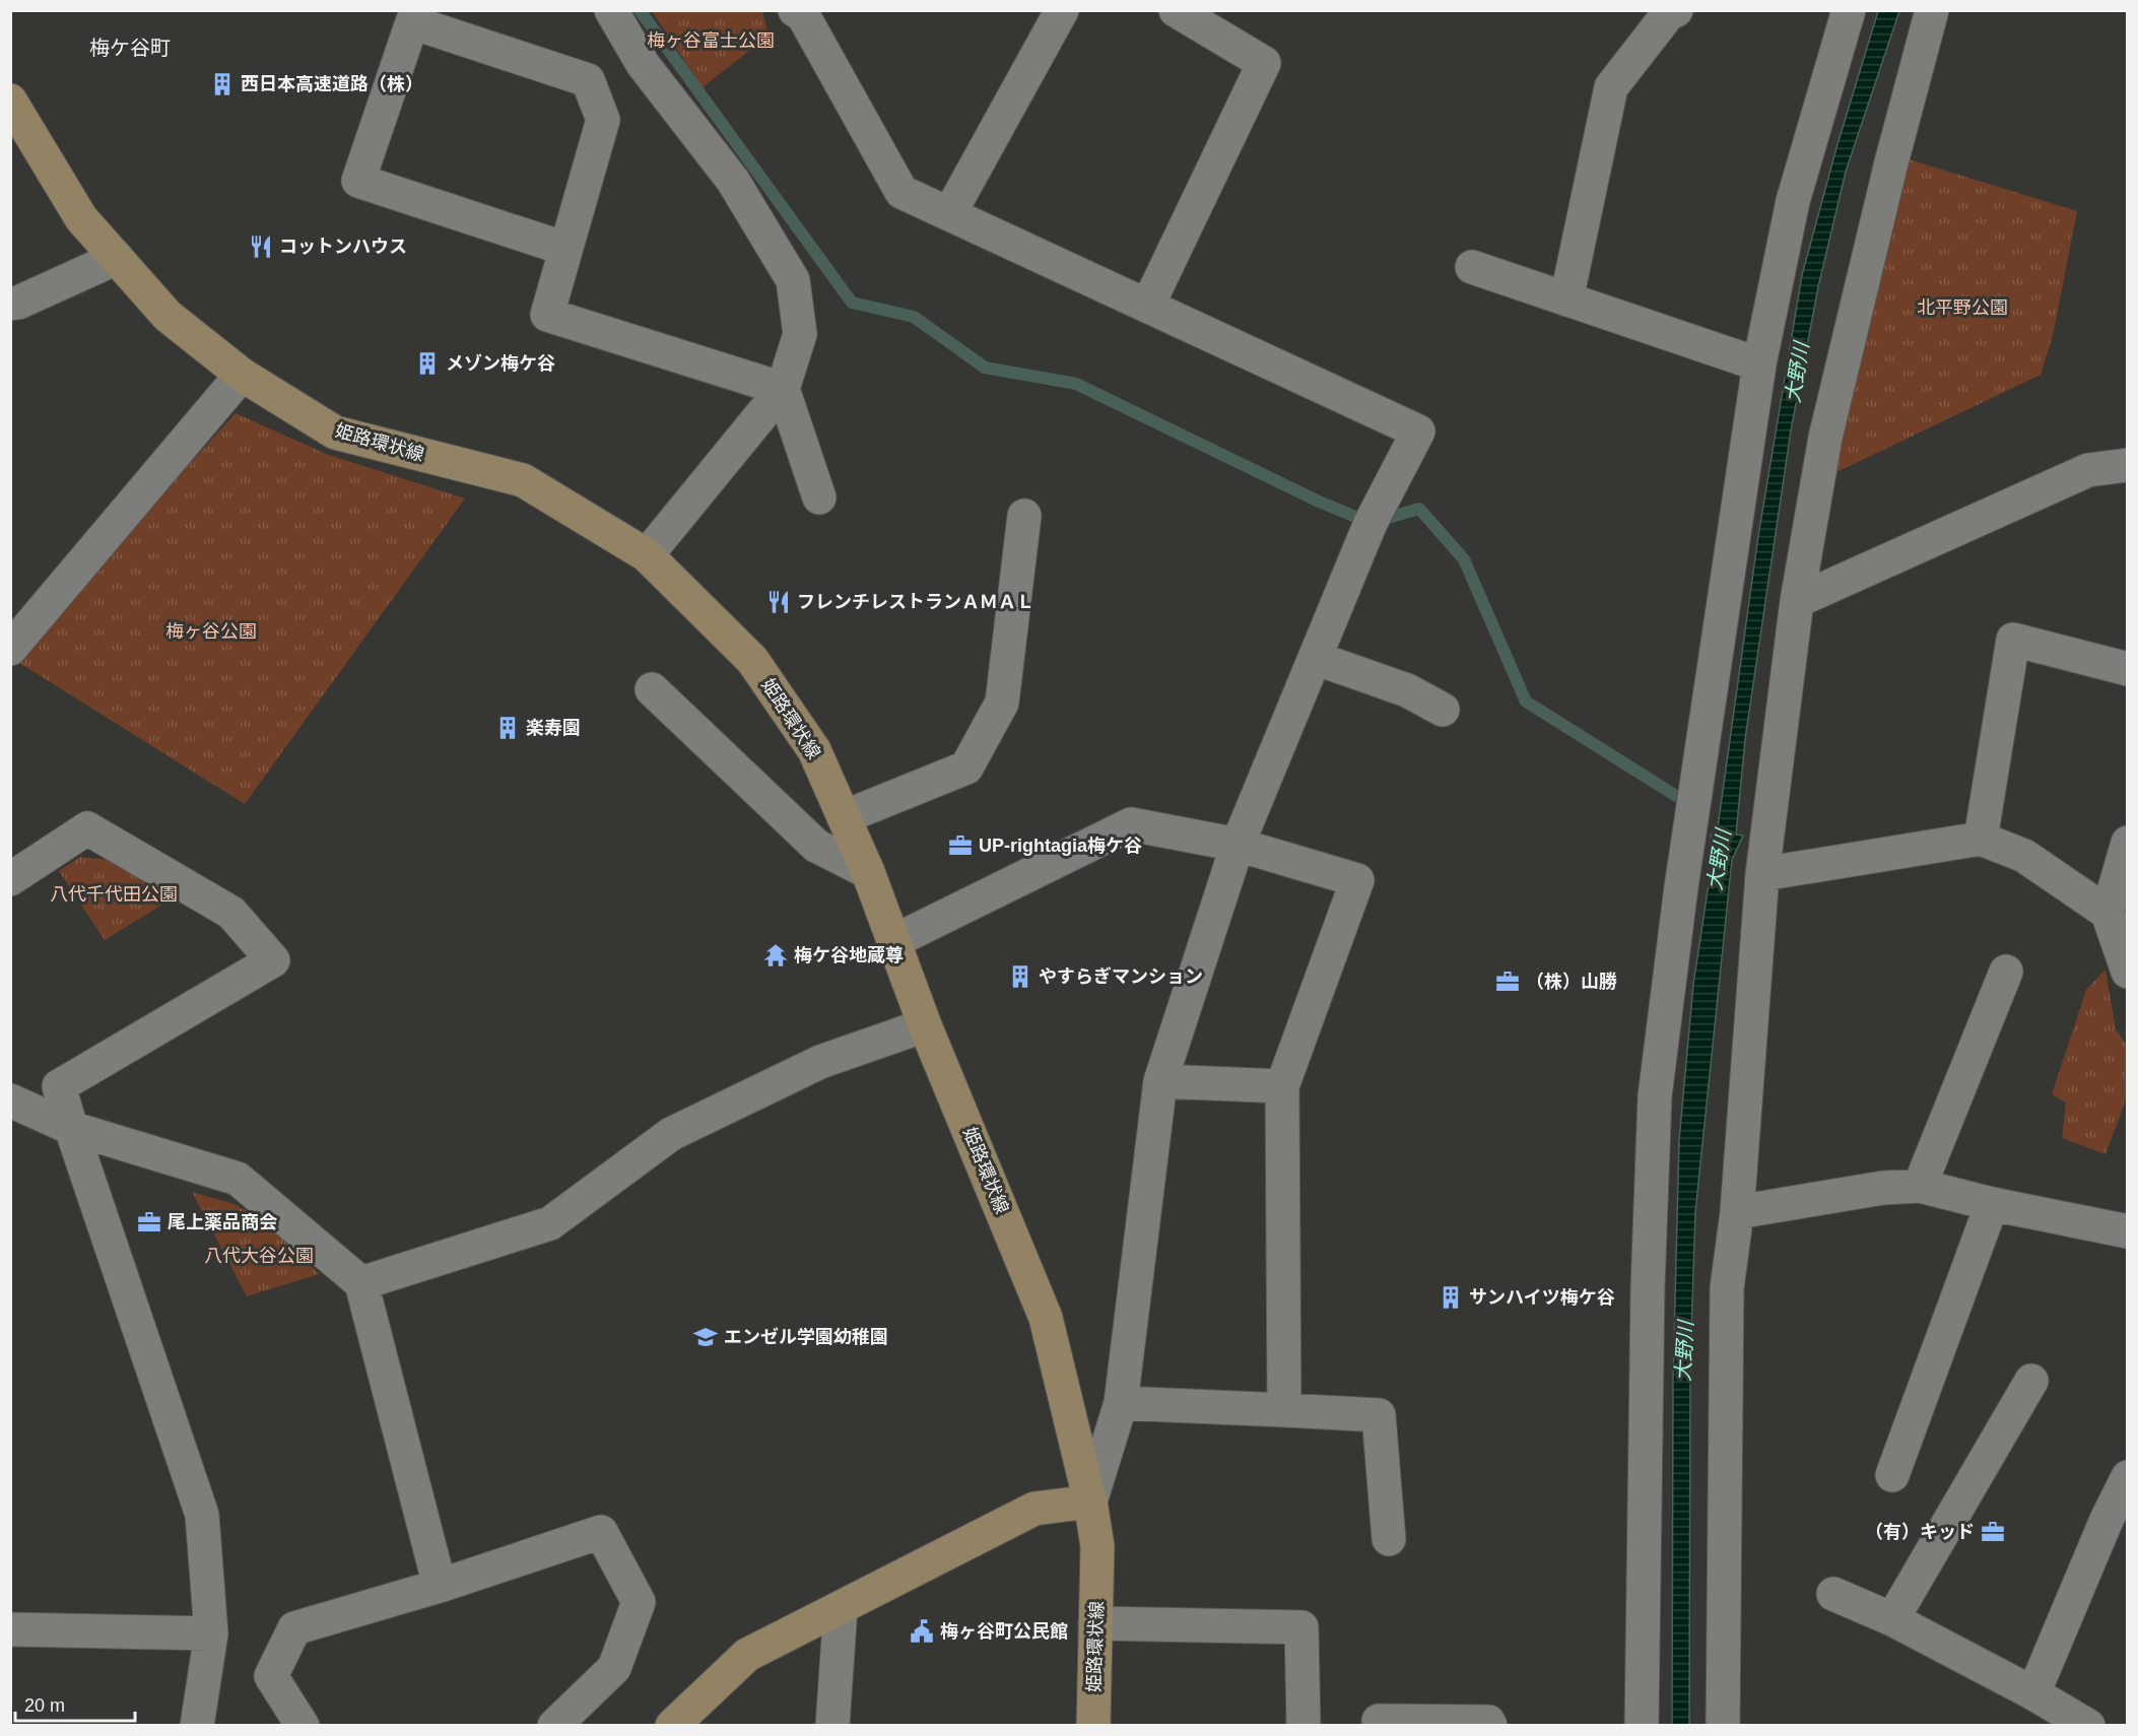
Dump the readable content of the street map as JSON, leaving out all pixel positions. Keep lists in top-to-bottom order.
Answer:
{
  "streets": {
    "main road": ["姫路環状線"]
  },
  "districts": ["梅ケ谷町"],
  "water": ["大野川"],
  "parks": [
    "梅ヶ谷富士公園",
    "北平野公園",
    "梅ヶ谷公園",
    "八代千代田公園",
    "八代大谷公園"
  ],
  "places": {
    "building": [
      "西日本高速道路（株）",
      "メゾン梅ケ谷",
      "楽寿園",
      "やすらぎマンション",
      "サンハイツ梅ケ谷"
    ],
    "restaurant": ["コットンハウス", "フレンチレストランＡＭＡＬ"],
    "office": [
      "UP-rightagia梅ケ谷",
      "（株）山勝",
      "尾上薬品商会",
      "（有）キッド"
    ],
    "temple": ["梅ケ谷地蔵尊"],
    "school or university": ["エンゼル学園幼稚園"],
    "public building": ["梅ヶ谷町公民館"]
  },
  "scale_bar": "20 m"
}
